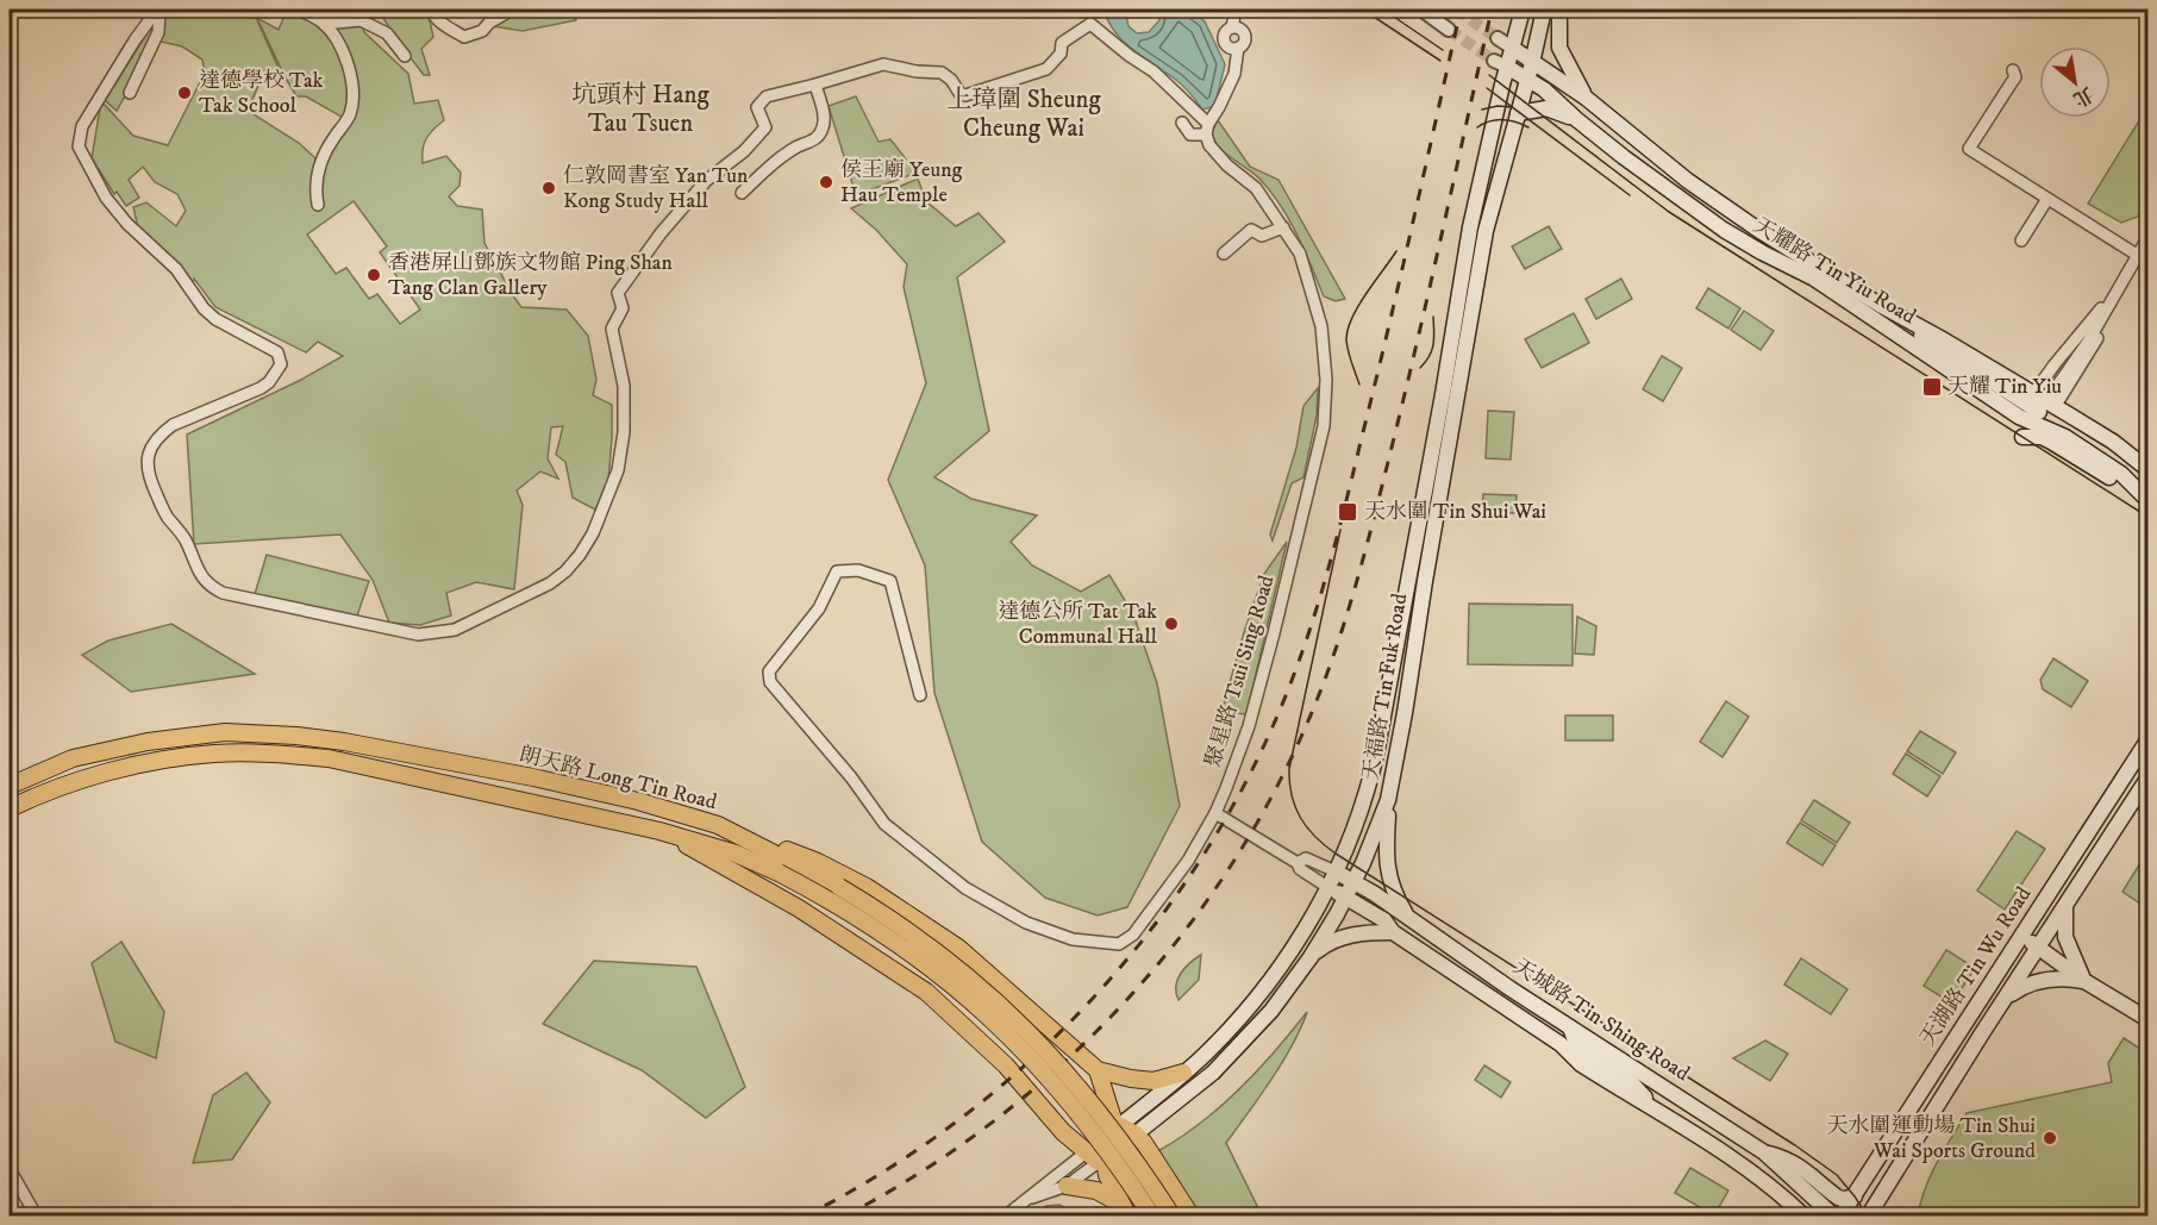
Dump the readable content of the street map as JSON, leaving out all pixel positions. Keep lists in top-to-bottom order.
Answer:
{
  "streets": {
    "main road": [
      "天耀路 Tin Yiu Road",
      "天福路 Tin Fuk Road",
      "朗天路 Long Tin Road",
      "天湖路 Tin Wu Road",
      "天城路 Tin Shing Road"
    ],
    "street": ["聚星路 Tsui Sing Road"]
  },
  "crossings": [
    ["天耀路 Tin Yiu Road", "天福路 Tin Fuk Road"],
    ["天福路 Tin Fuk Road", "朗天路 Long Tin Road"],
    ["天福路 Tin Fuk Road", "天城路 Tin Shing Road"]
  ],
  "districts": ["坑頭村 Hang Tau Tsuen", "上璋圍 Sheung Cheung Wai"],
  "places": {
    "other": [
      "達德學校 Tak Tak School",
      "侯王廟 Yeung Hau Temple",
      "仁敦岡書室 Yan Tun Kong Study Hall",
      "香港屏山鄧族文物館 Ping Shan Tang Clan Gallery",
      "達德公所 Tat Tak Communal Hall",
      "天水圍運動場 Tin Shui Wai Sports Ground"
    ],
    "transit": ["天耀 Tin Yiu", "天水圍 Tin Shui Wai"]
  },
  "north": "bottom right"
}
